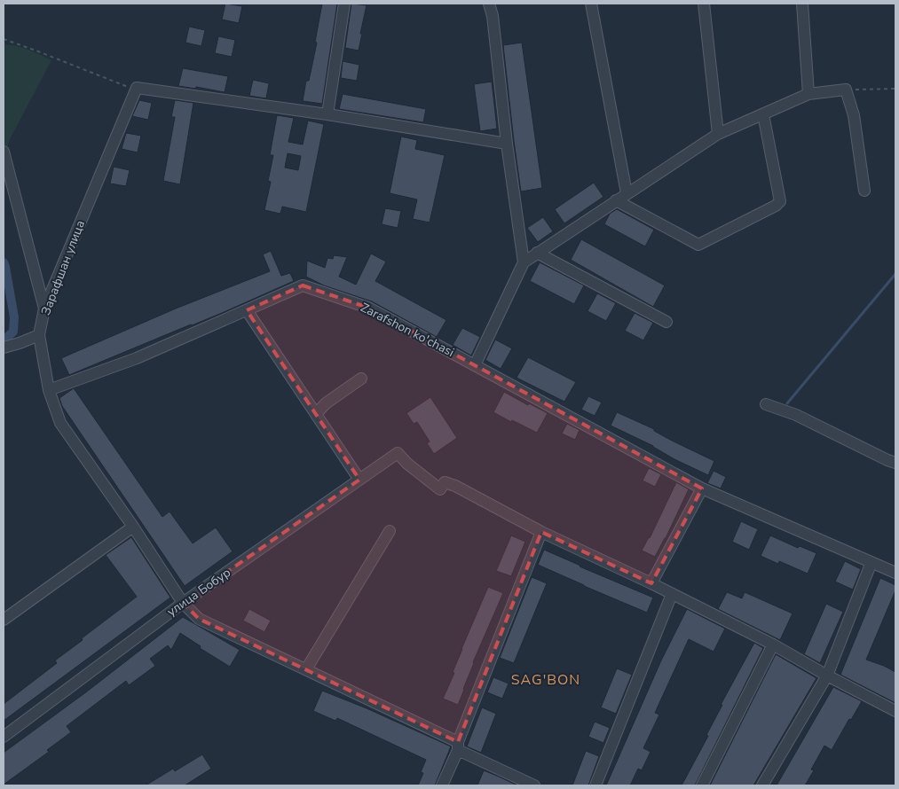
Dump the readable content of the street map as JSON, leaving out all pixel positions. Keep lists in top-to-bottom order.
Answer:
{
  "streets": {
    "street": ["Зарафшан улица", "Zarafshon ko'chasi", "улица Бобур"]
  },
  "crossings": [
    ["Зарафшан улица", "Zarafshon ko'chasi"],
    ["Зарафшан улица", "улица Бобур"]
  ],
  "districts": ["SAG'BON"]
}
